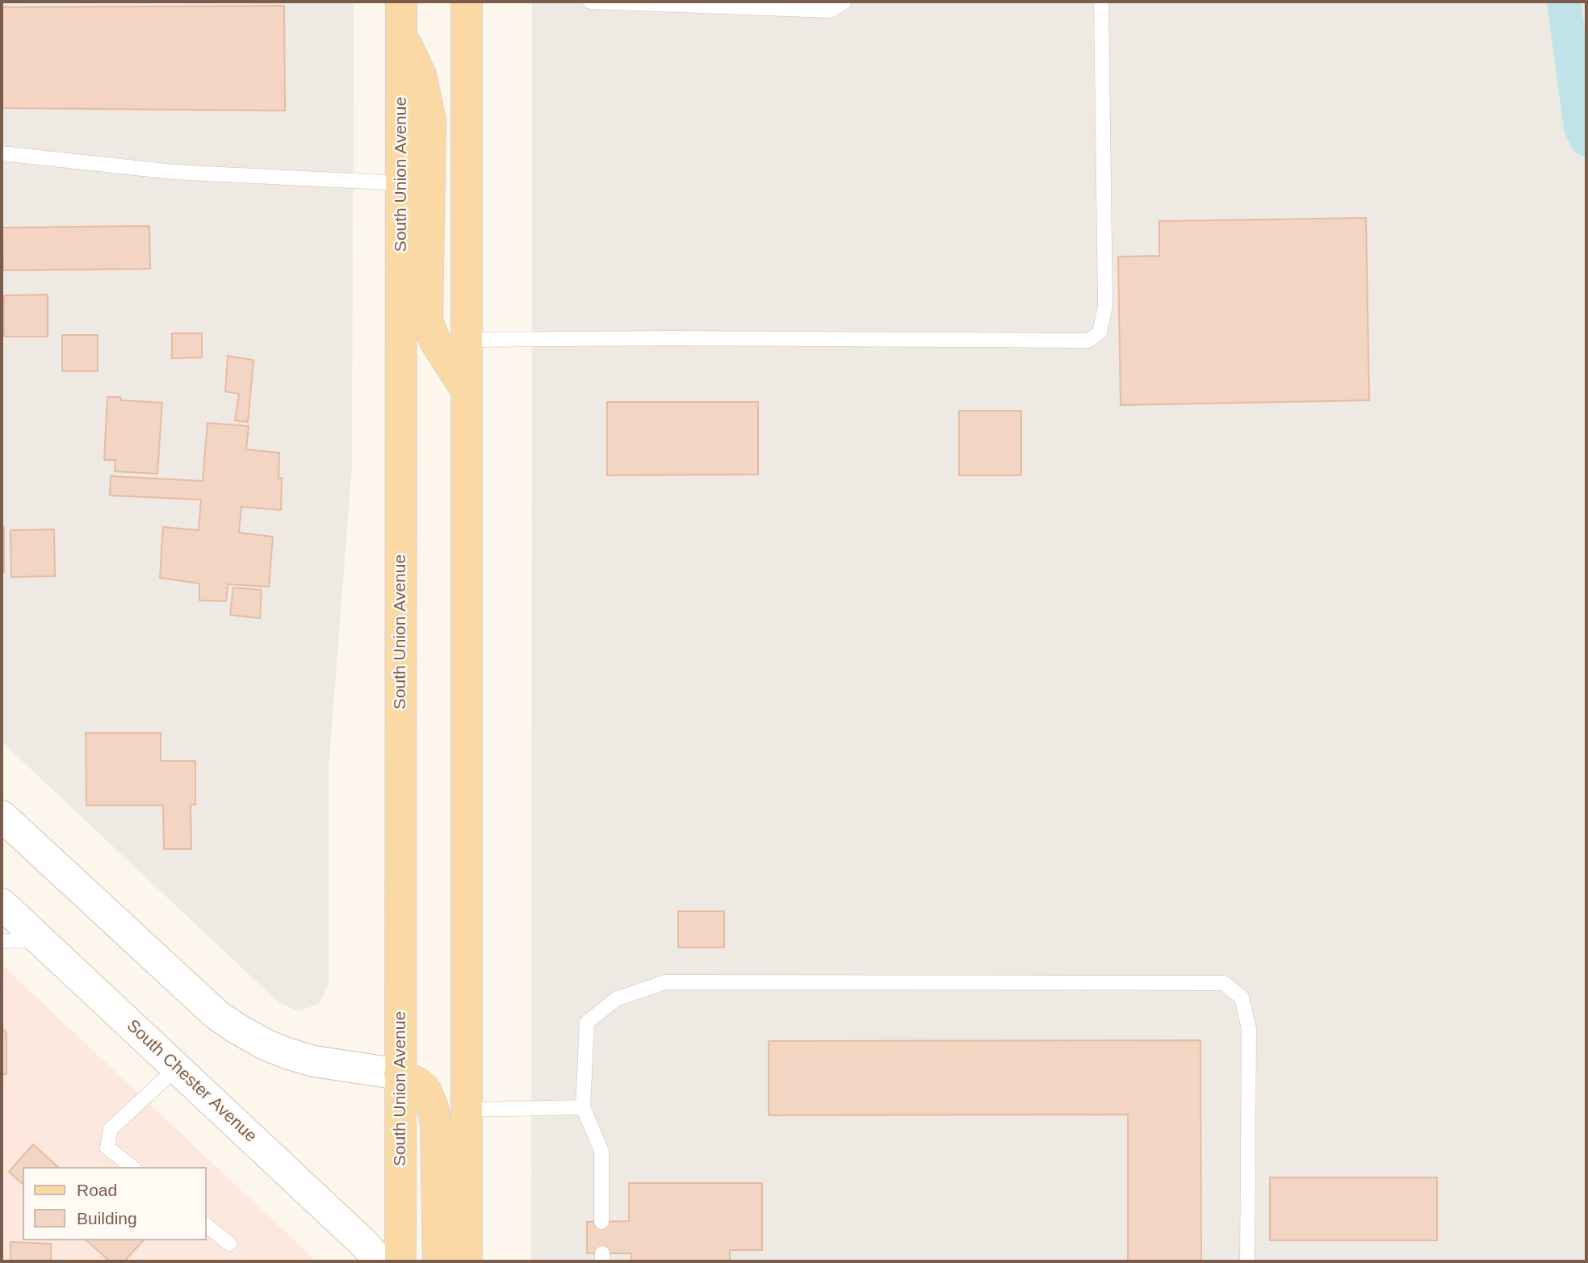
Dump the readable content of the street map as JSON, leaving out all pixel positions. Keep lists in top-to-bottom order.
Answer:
{
  "streets": {
    "main road": ["South Union Avenue", "South Chester Avenue"]
  },
  "legend": ["Road", "Building"]
}
